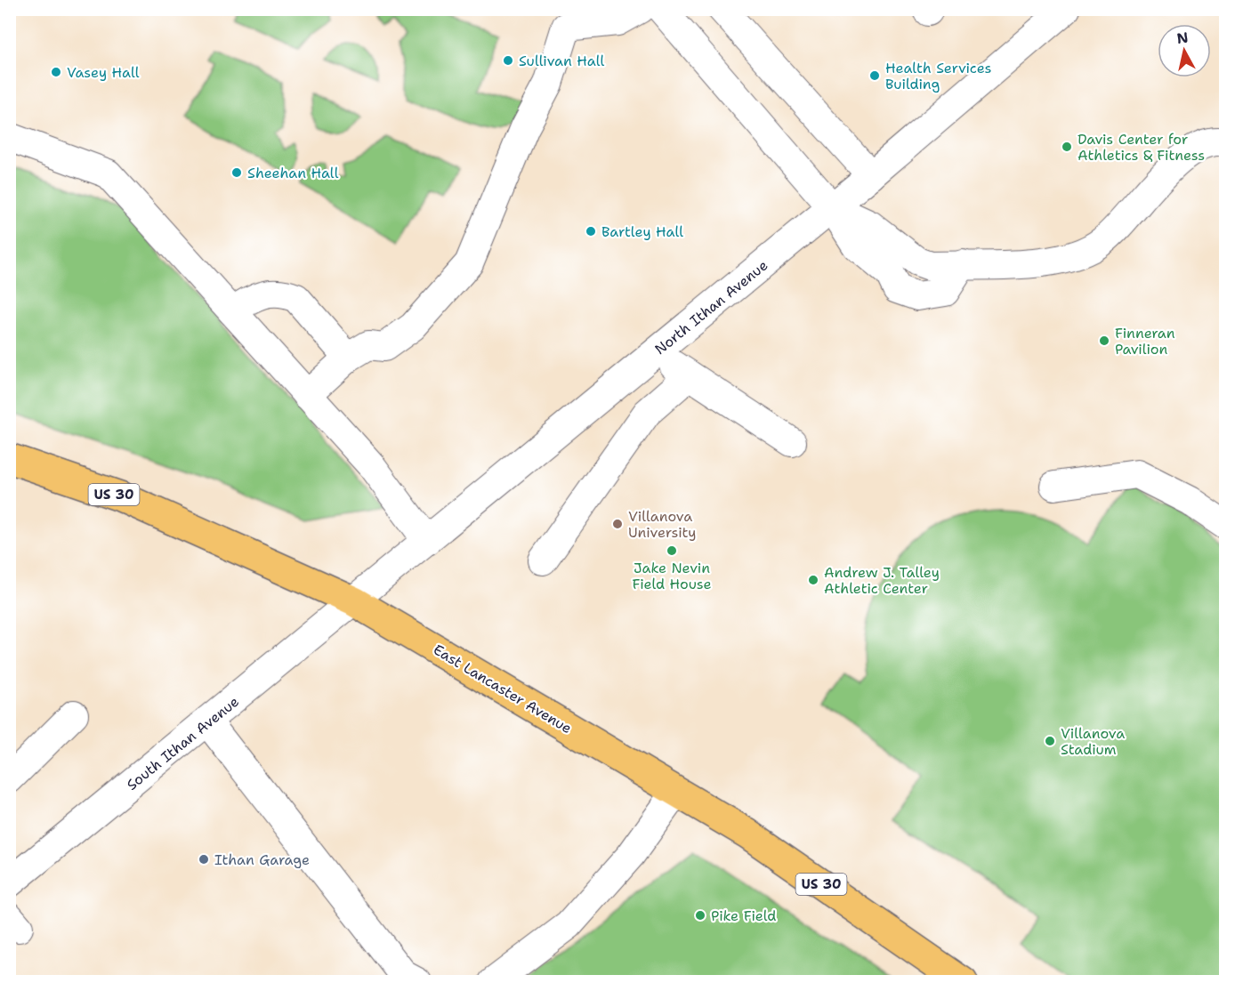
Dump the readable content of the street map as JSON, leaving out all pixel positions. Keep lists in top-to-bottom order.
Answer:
{
  "streets": {
    "highway": ["US 30", "East Lancaster Avenue"],
    "street": ["North Ithan Avenue", "South Ithan Avenue"]
  },
  "crossings": [
    ["North Ithan Avenue", "East Lancaster Avenue"],
    ["North Ithan Avenue", "South Ithan Avenue"],
    ["East Lancaster Avenue", "South Ithan Avenue"]
  ],
  "places": [
    "Sullivan Hall",
    "Vasey Hall",
    "Health Services Building",
    "Davis Center for Athletics & Fitness",
    "Sheehan Hall",
    "Bartley Hall",
    "Finneran Pavilion",
    "Villanova University",
    "Jake Nevin Field House",
    "Andrew J. Talley Athletic Center",
    "Villanova Stadium",
    "Ithan Garage",
    "Pike Field"
  ],
  "north": "top"
}
